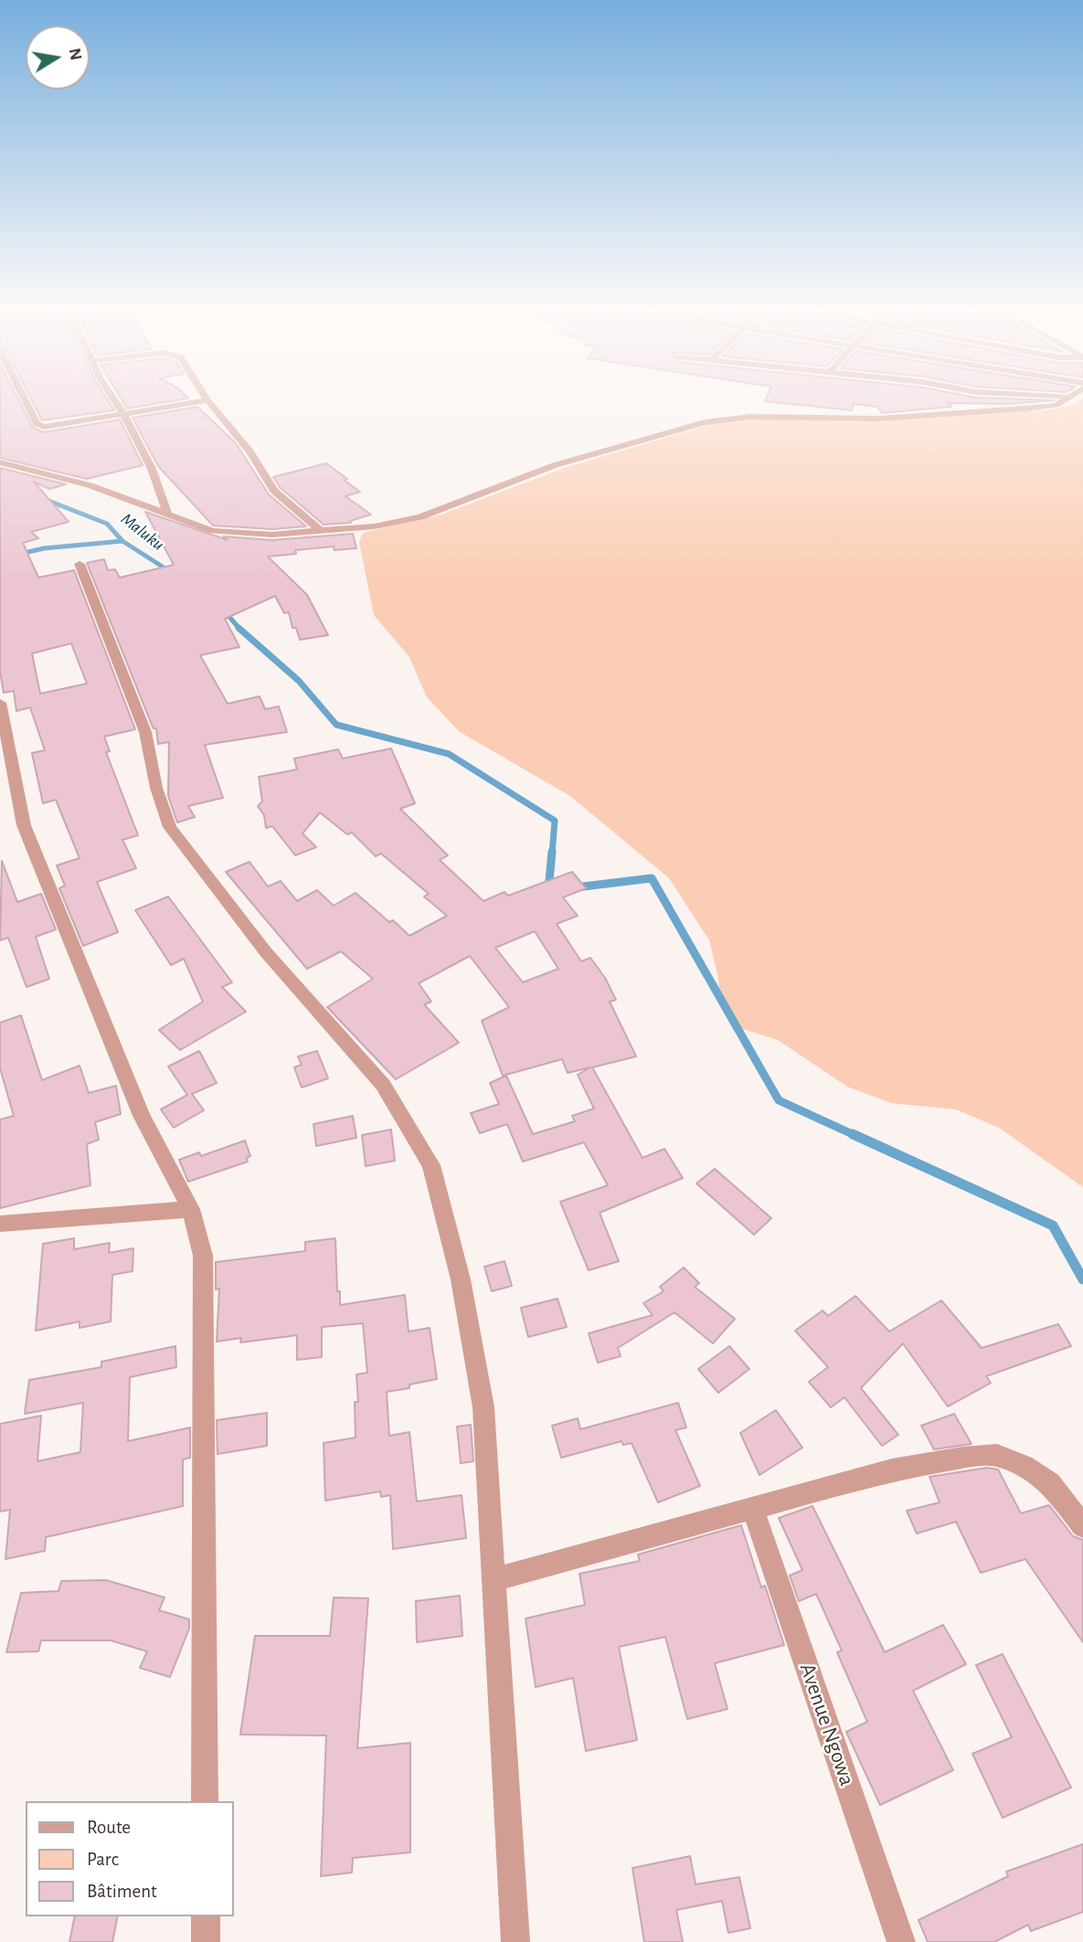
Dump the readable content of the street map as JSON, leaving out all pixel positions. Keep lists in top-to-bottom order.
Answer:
{
  "streets": {
    "street": ["Avenue Ngowa"]
  },
  "water": ["Maluku"],
  "legend": ["Route", "Parc", "Bâtiment"],
  "north": "right"
}
